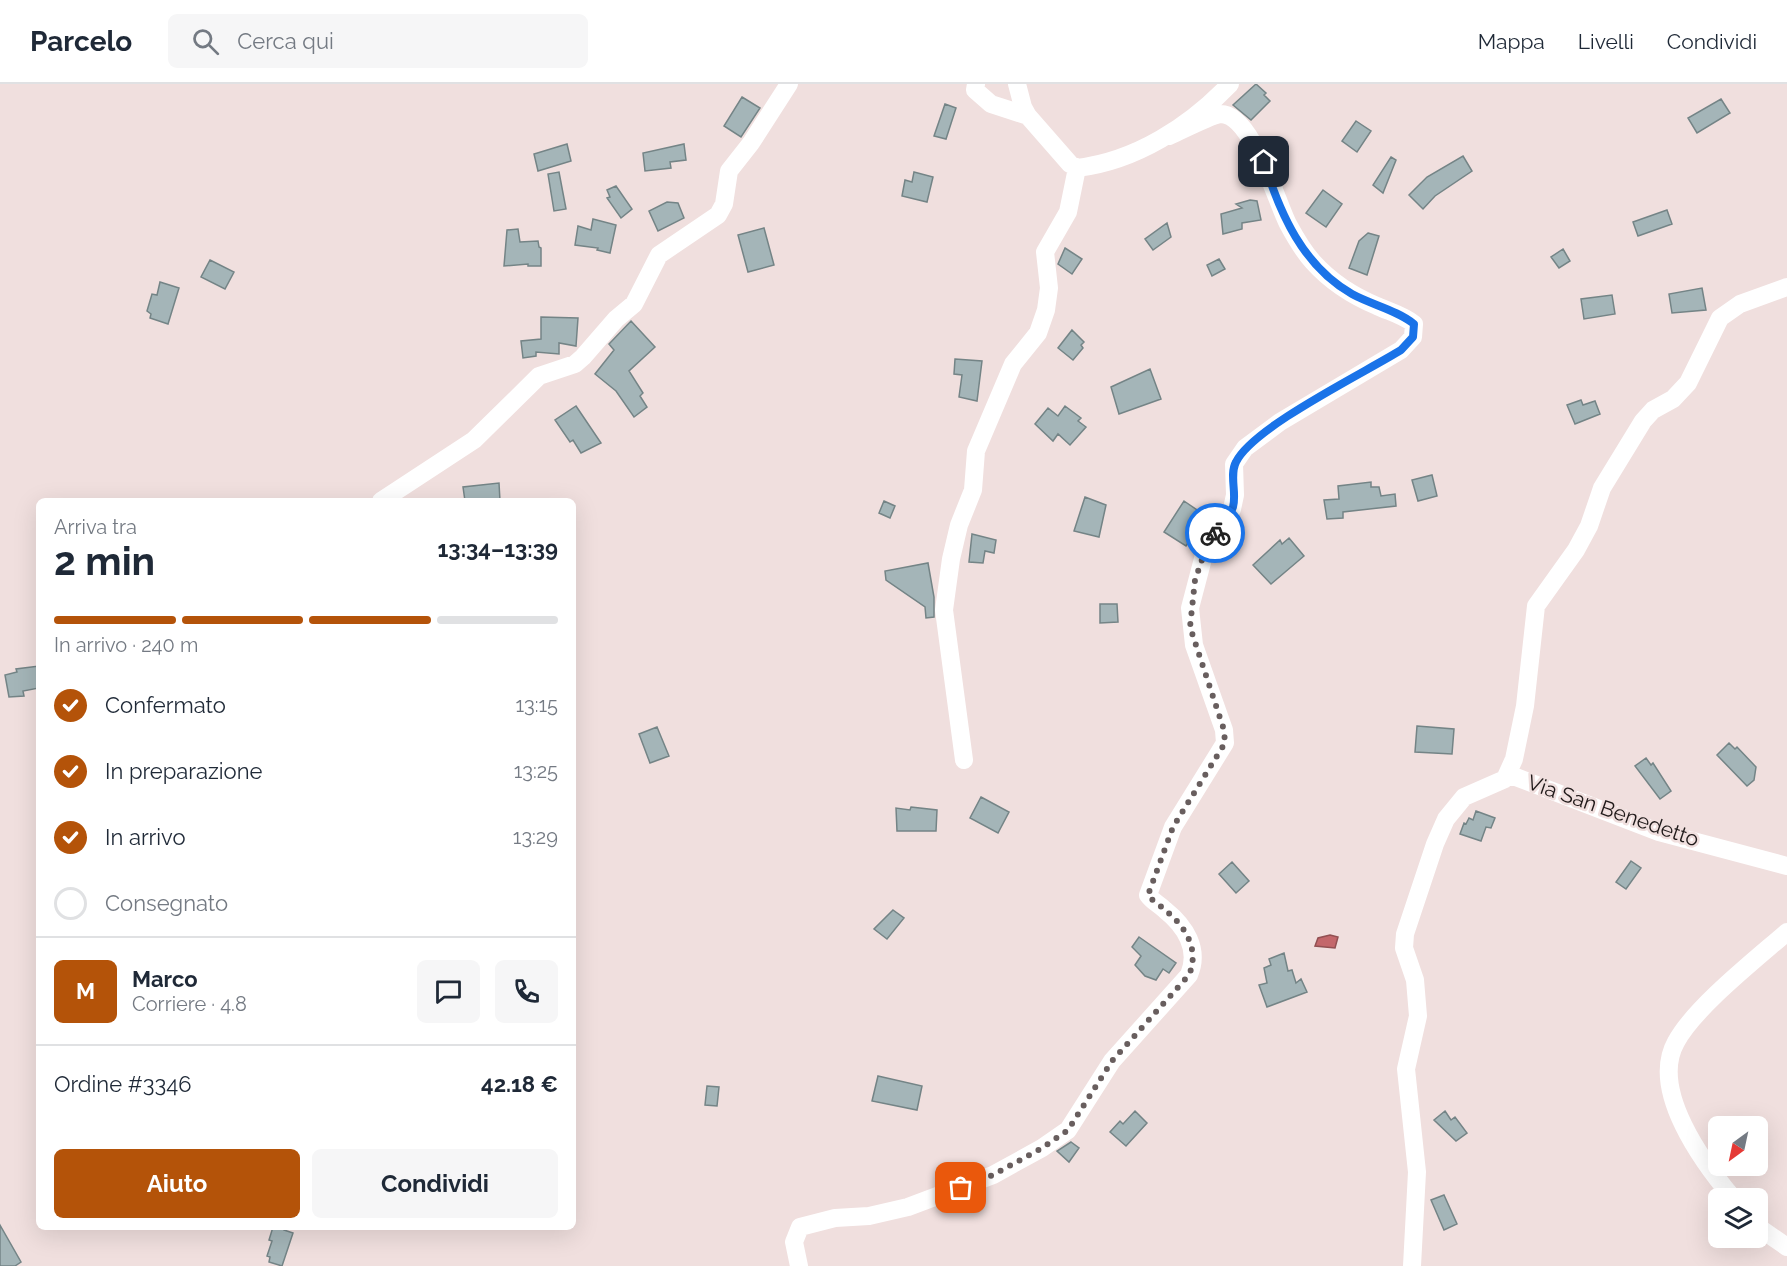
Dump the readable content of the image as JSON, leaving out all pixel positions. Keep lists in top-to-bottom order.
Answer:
{
  "streets": {
    "street": ["Via San Benedetto"]
  },
  "north": "bottom left",
  "page": {
    "header": "Parcelo",
    "search": "Cerca qui",
    "nav": ["Mappa", "Livelli", "Condividi"],
    "heading": ["2 min", "Arriva tra", "13:34–13:39"],
    "panel": [
      "Marco",
      "Corriere · 4.8",
      "Ordine #3346",
      "42.18 €"
    ],
    "bar": "In arrivo · 240 m",
    "list": [
      ["Confermato", "13:15"],
      ["In preparazione", "13:25"],
      ["In arrivo", "13:29"],
      "Consegnato"
    ],
    "round": "M",
    "buttons": ["Aiuto", "Condividi"]
  }
}
